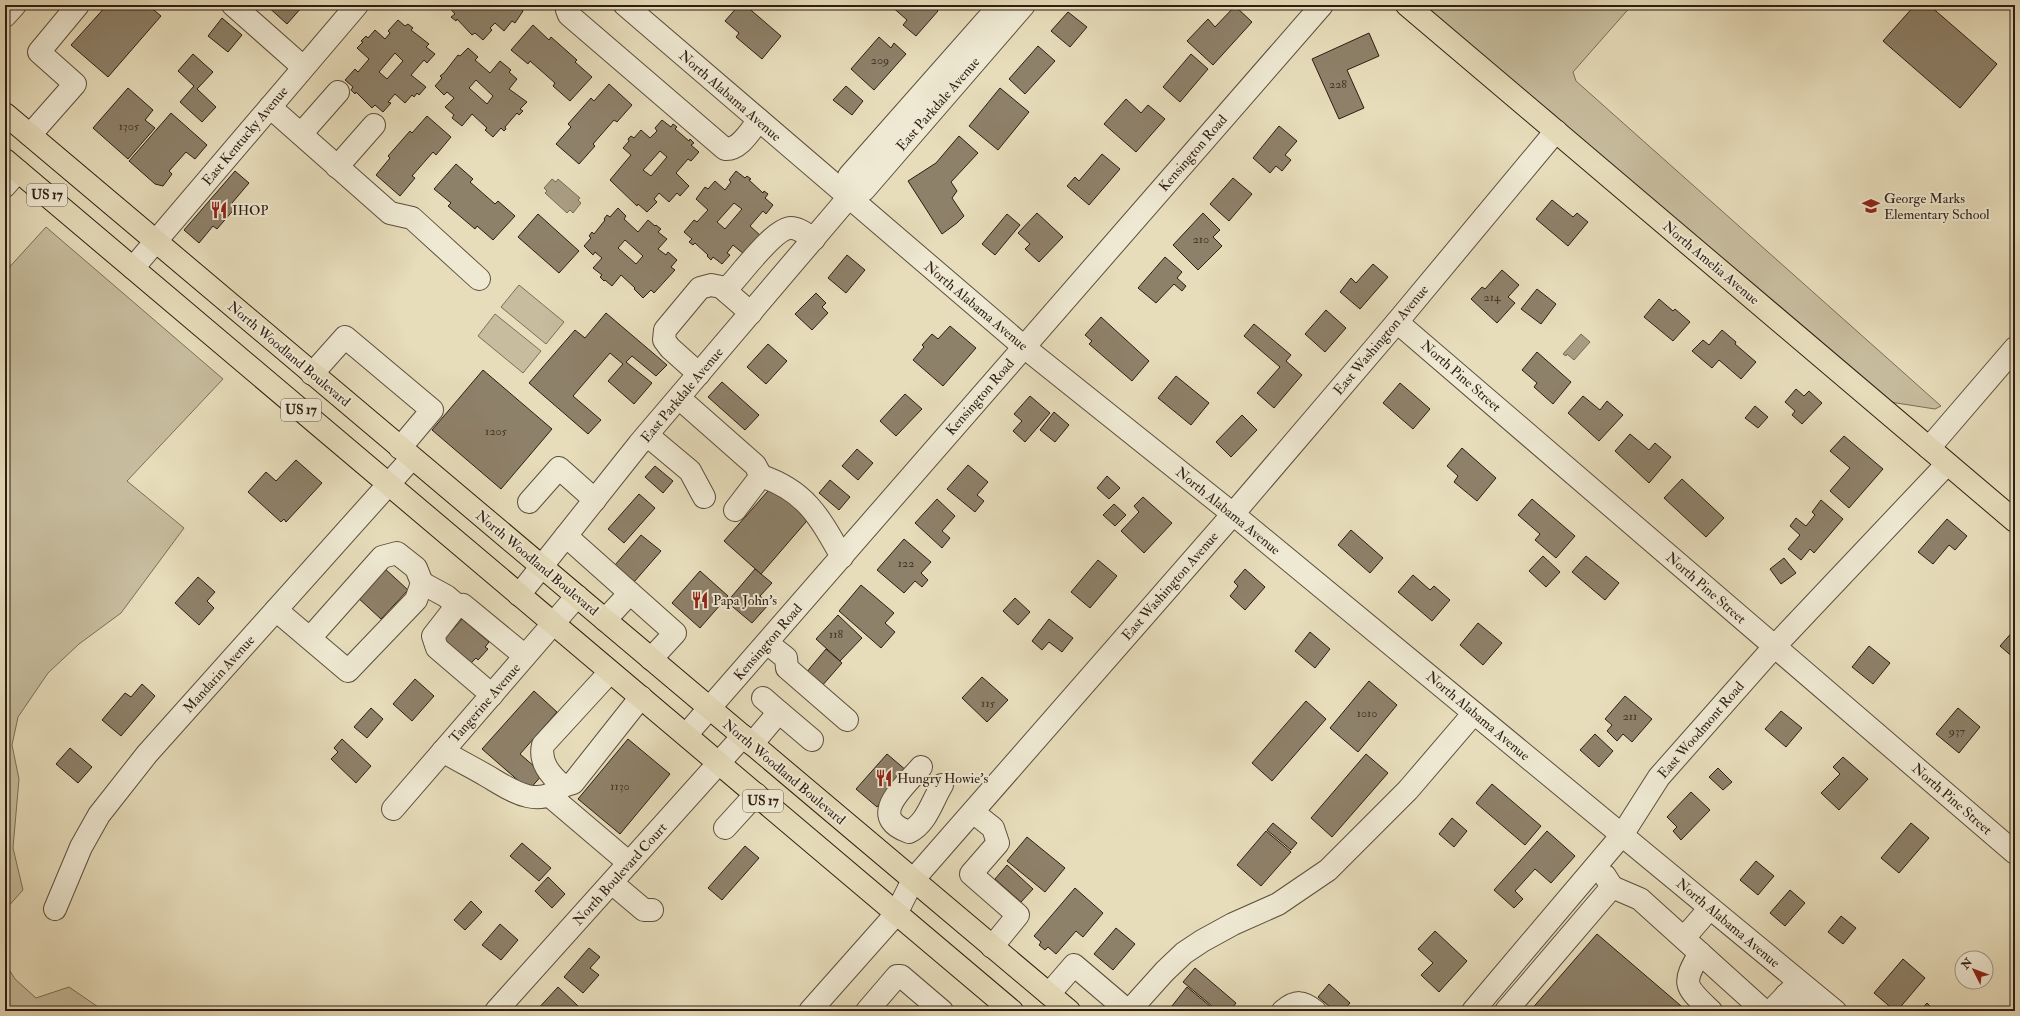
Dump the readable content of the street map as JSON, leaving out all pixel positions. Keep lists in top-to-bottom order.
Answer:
{
  "streets": {
    "main road": ["US 17", "North Amelia Avenue", "North Woodland Boulevard"],
    "street": [
      "North Alabama Avenue",
      "East Parkdale Avenue",
      "East Kentucky Avenue",
      "Kensington Road",
      "East Washington Avenue",
      "North Pine Street",
      "Mandarin Avenue",
      "Tangerine Avenue",
      "East Woodmont Road",
      "North Boulevard Court"
    ]
  },
  "crossings": [
    ["North Alabama Avenue", "East Parkdale Avenue"],
    ["North Alabama Avenue", "Kensington Road"],
    ["North Alabama Avenue", "East Washington Avenue"],
    ["North Alabama Avenue", "East Woodmont Road"],
    ["East Parkdale Avenue", "US 17"],
    ["East Parkdale Avenue", "North Woodland Boulevard"],
    ["East Kentucky Avenue", "US 17"],
    ["East Kentucky Avenue", "North Woodland Boulevard"],
    ["Kensington Road", "US 17"],
    ["Kensington Road", "North Woodland Boulevard"],
    ["US 17", "East Washington Avenue"],
    ["US 17", "Mandarin Avenue"],
    ["US 17", "Tangerine Avenue"],
    ["US 17", "North Boulevard Court"],
    ["North Amelia Avenue", "East Washington Avenue"],
    ["North Amelia Avenue", "East Woodmont Road"],
    ["East Washington Avenue", "North Woodland Boulevard"],
    ["East Washington Avenue", "North Pine Street"],
    ["North Woodland Boulevard", "Mandarin Avenue"],
    ["North Woodland Boulevard", "Tangerine Avenue"],
    ["North Woodland Boulevard", "North Boulevard Court"],
    ["North Pine Street", "East Woodmont Road"]
  ],
  "places": {
    "school or university": ["George Marks Elementary School"],
    "restaurant": ["IHOP", "Papa John's", "Hungry Howie's"]
  },
  "house_numbers": [
    "209",
    "228",
    "1305",
    "210",
    "214",
    "1205",
    "122",
    "118",
    "115",
    "1010",
    "211",
    "937",
    "1130"
  ],
  "north": "top left"
}
